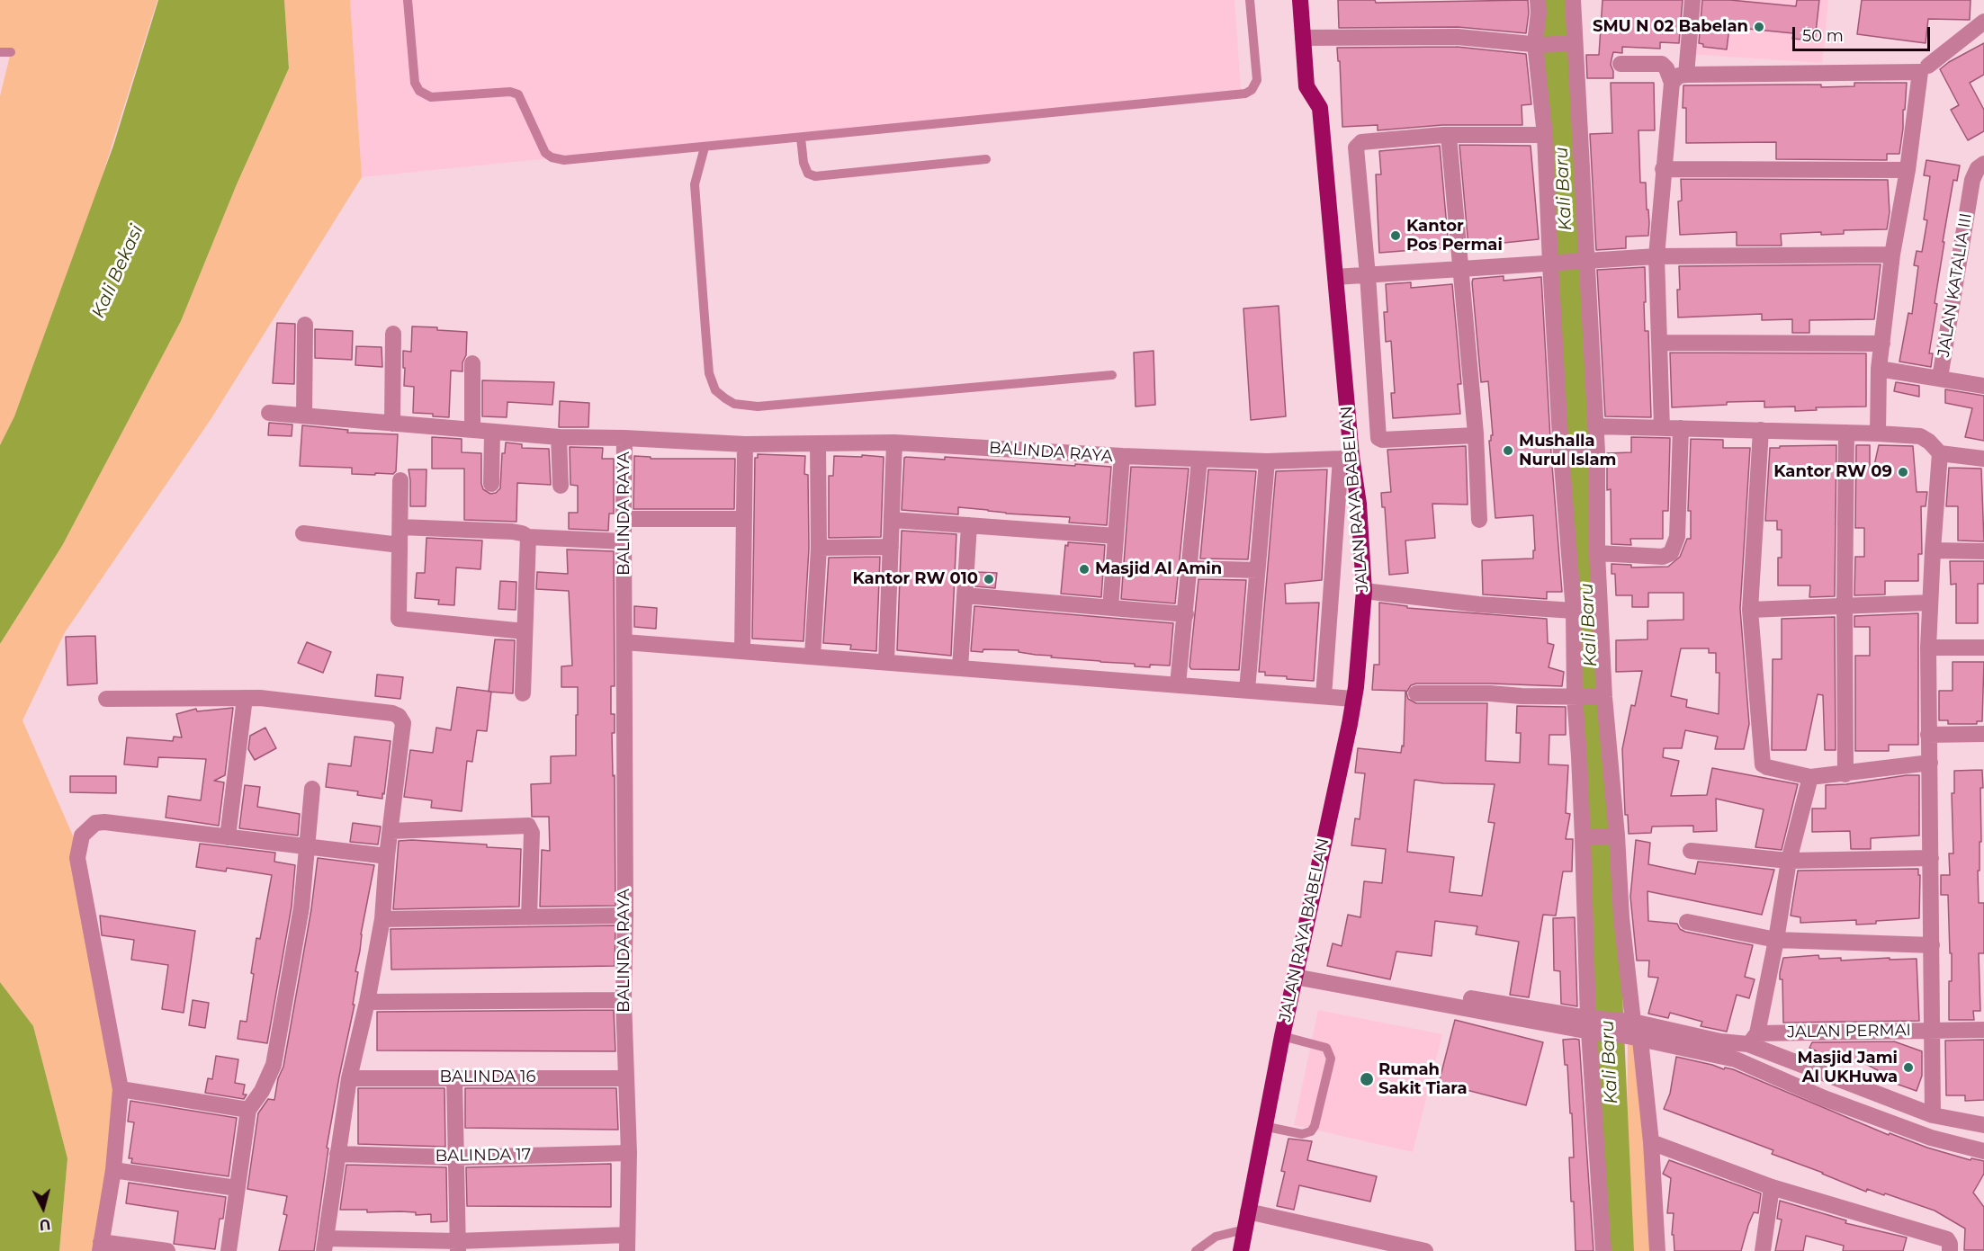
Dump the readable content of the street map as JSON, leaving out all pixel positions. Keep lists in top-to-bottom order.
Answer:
{
  "streets": {
    "main road": ["JALAN RAYA BABELAN"],
    "street": [
      "JALAN KATALIA III",
      "BALINDA RAYA",
      "JALAN PERMAI",
      "BALINDA 16",
      "BALINDA 17"
    ]
  },
  "crossings": [
    ["BALINDA RAYA", "JALAN RAYA BABELAN"],
    ["BALINDA RAYA", "BALINDA 16"],
    ["BALINDA RAYA", "BALINDA 17"]
  ],
  "water": ["Kali Baru", "Kali Bekasi"],
  "places": [
    "SMU N 02 Babelan",
    "Kantor Pos Permai",
    "Mushalla Nurul Islam",
    "Kantor RW 09",
    "Masjid Al Amin",
    "Kantor RW 010",
    "Masjid Jami Al UKHuwa",
    "Rumah Sakit Tiara"
  ],
  "scale_bar": "50 m",
  "north": "bottom"
}
